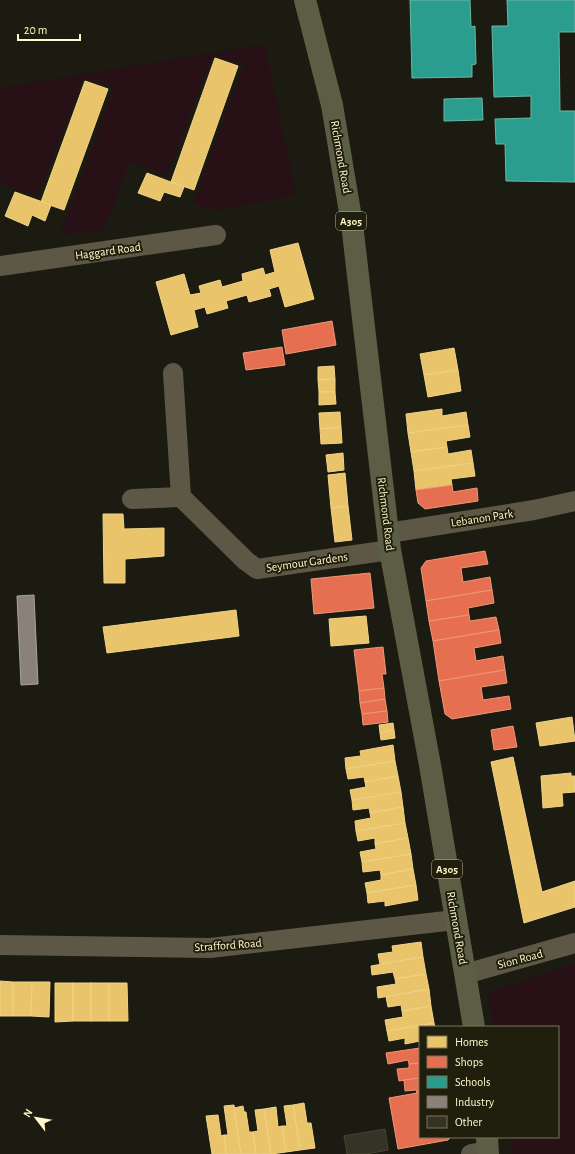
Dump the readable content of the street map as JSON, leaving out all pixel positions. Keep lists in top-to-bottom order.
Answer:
{
  "streets": {
    "main road": ["Richmond Road", "A305"],
    "street": [
      "Haggard Road",
      "Lebanon Park",
      "Seymour Gardens",
      "Strafford Road",
      "Sion Road"
    ]
  },
  "crossings": [
    ["Richmond Road", "Lebanon Park"],
    ["Richmond Road", "Seymour Gardens"],
    ["Richmond Road", "Strafford Road"],
    ["Richmond Road", "Sion Road"],
    ["Lebanon Park", "Seymour Gardens"]
  ],
  "legend": [
    "Homes",
    "Shops",
    "Schools",
    "Industry",
    "Other"
  ],
  "scale_bar": "20 m",
  "north": "top left"
}
